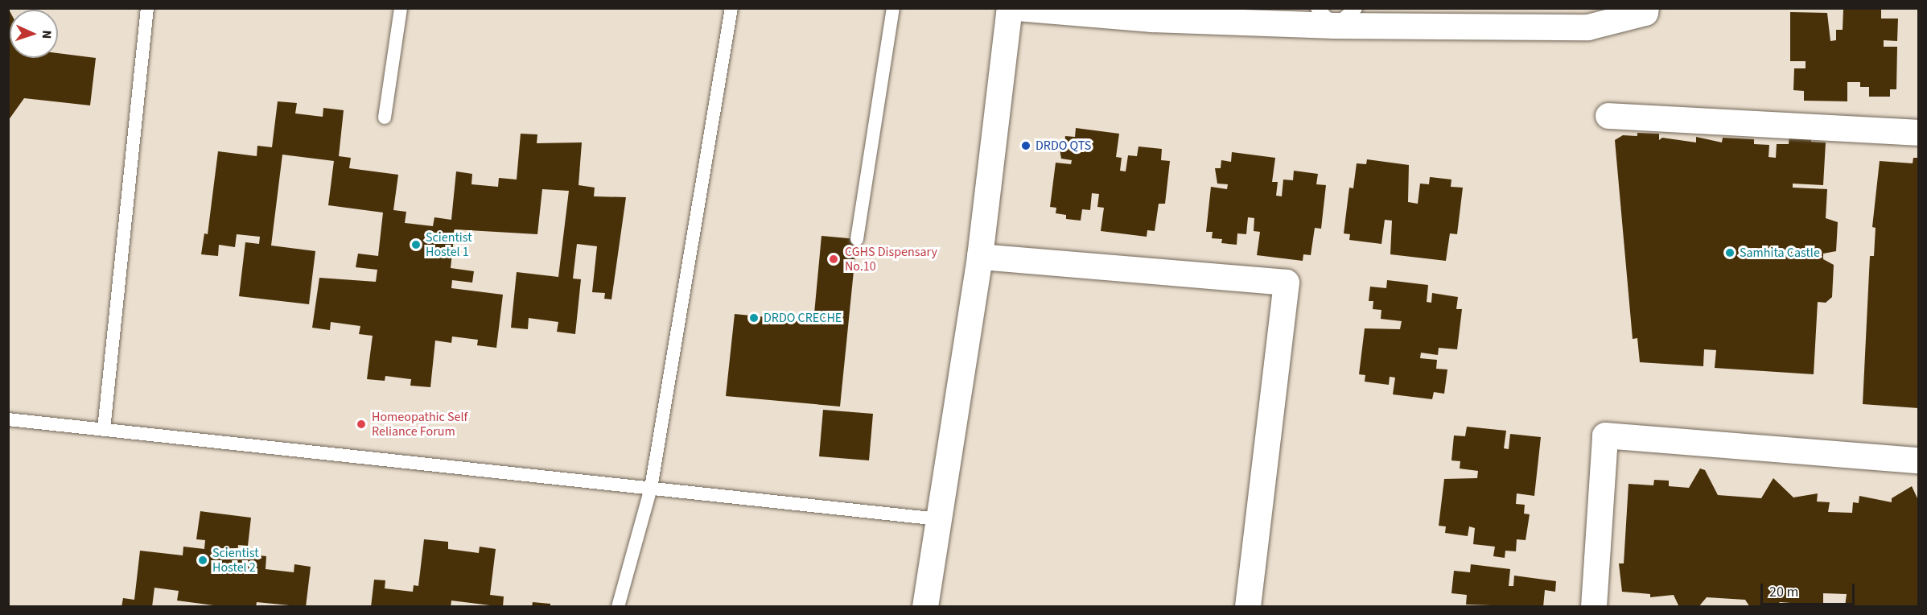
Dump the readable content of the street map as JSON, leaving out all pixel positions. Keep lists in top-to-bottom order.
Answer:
{
  "places": [
    "DRDO QTS",
    "Scientist Hostel 1",
    "Samhita Castle",
    "CGHS Dispensary No.10",
    "DRDO CRECHE",
    "Homeopathic Self Reliance Forum",
    "Scientist Hostel 2"
  ],
  "scale_bar": "20 m",
  "north": "right"
}
